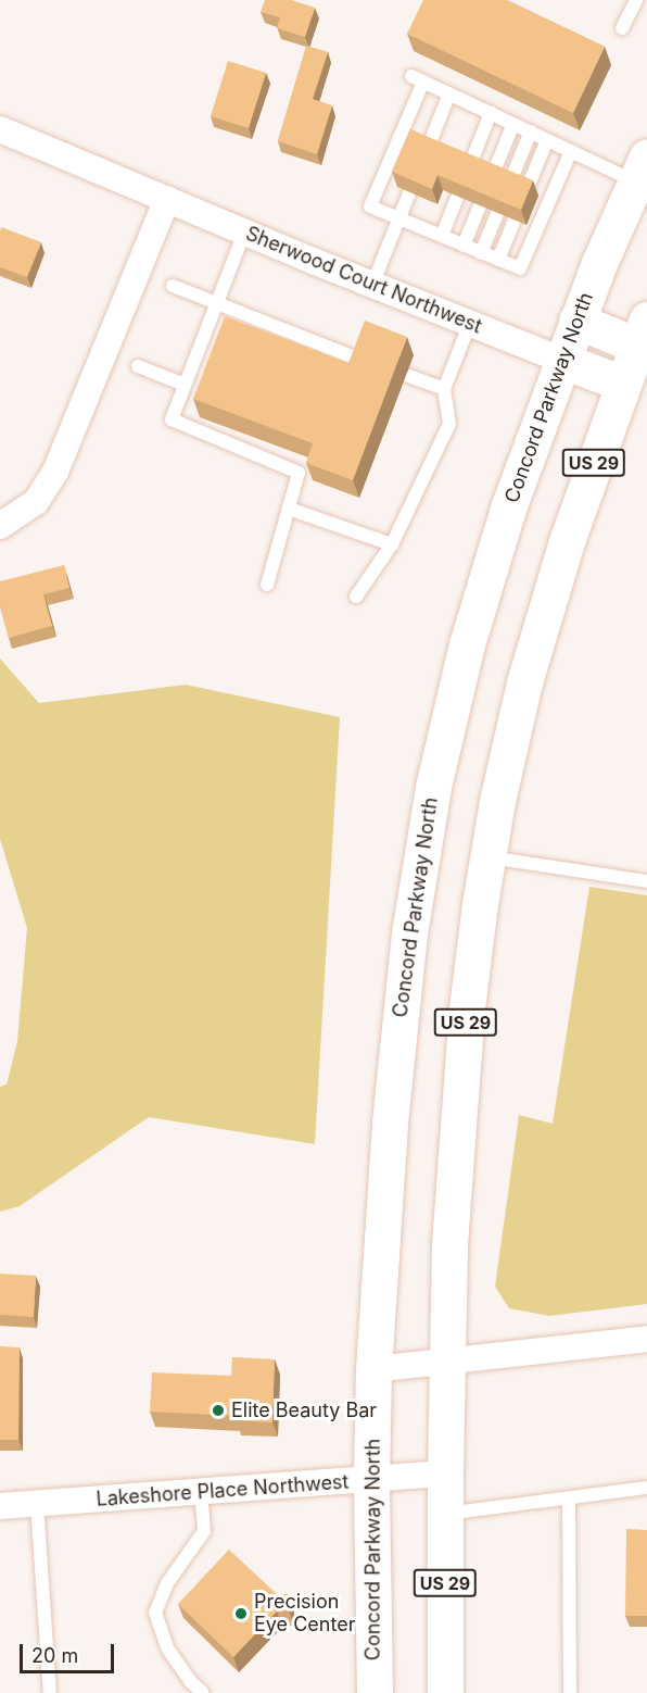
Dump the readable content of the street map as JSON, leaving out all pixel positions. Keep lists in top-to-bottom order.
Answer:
{
  "streets": {
    "highway": ["Concord Parkway North", "US 29"],
    "street": ["Sherwood Court Northwest", "Lakeshore Place Northwest"]
  },
  "crossings": [
    ["Sherwood Court Northwest", "Concord Parkway North"],
    ["Concord Parkway North", "Lakeshore Place Northwest"],
    ["US 29", "Lakeshore Place Northwest"]
  ],
  "places": ["Elite Beauty Bar", "Precision Eye Center"],
  "scale_bar": "20 m"
}
